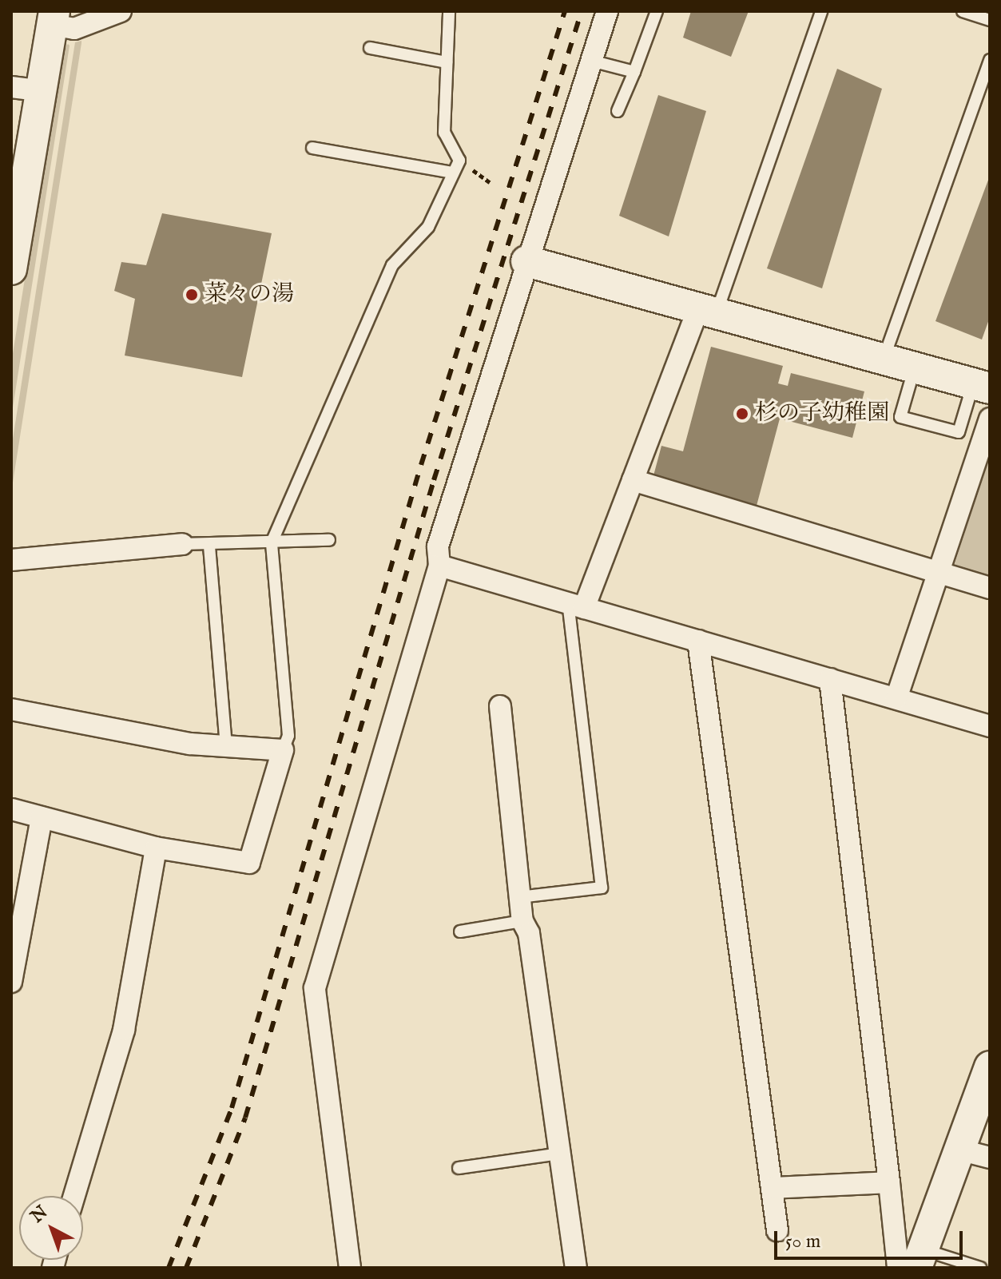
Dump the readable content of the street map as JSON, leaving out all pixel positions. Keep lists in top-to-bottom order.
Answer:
{
  "places": ["菜々の湯", "杉の子幼稚園"],
  "scale_bar": "50 m",
  "north": "top left"
}
